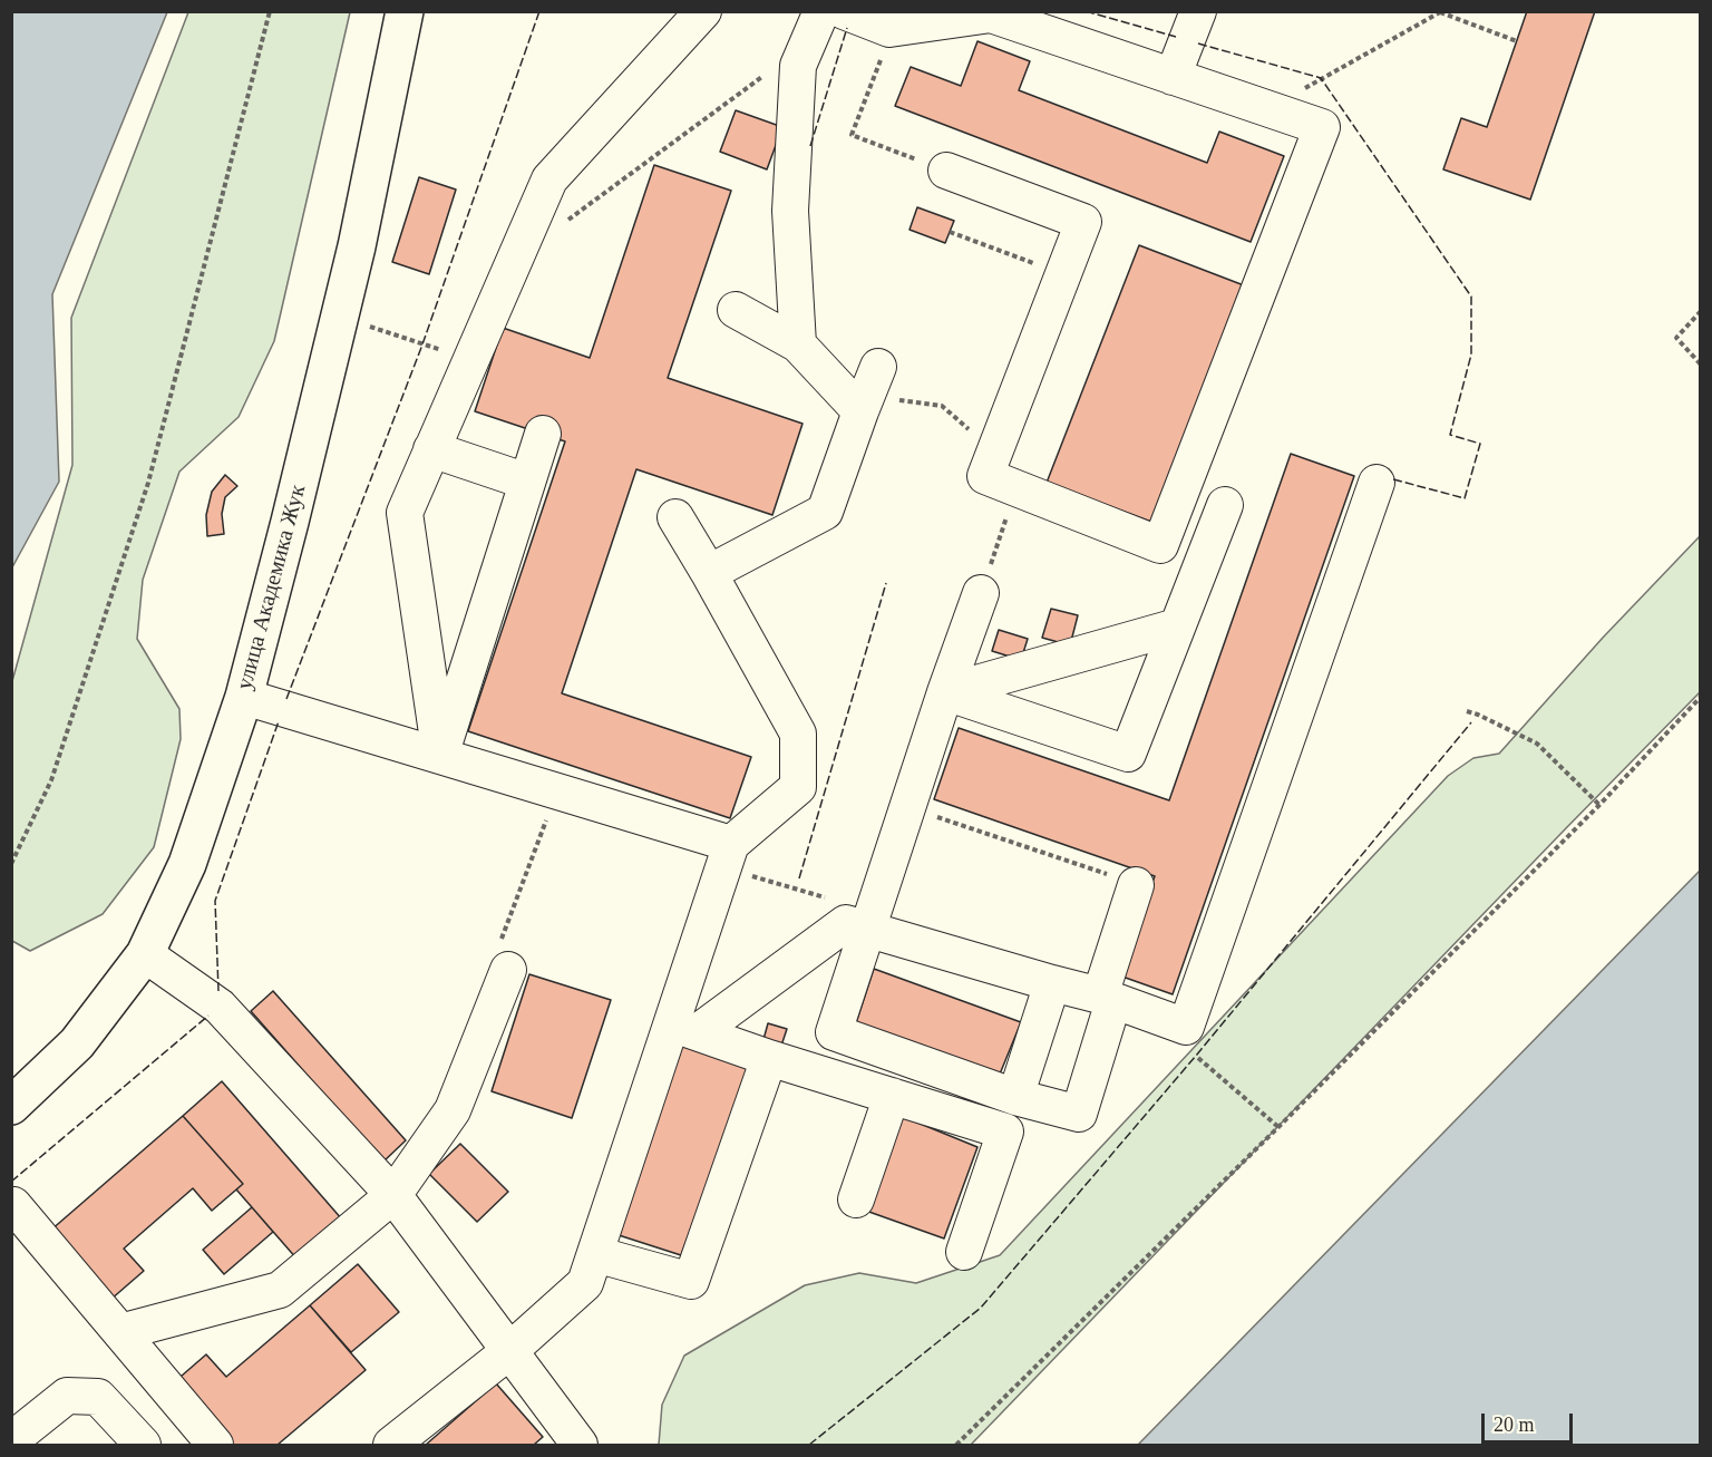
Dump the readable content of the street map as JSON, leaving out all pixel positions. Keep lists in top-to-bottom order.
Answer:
{
  "streets": {
    "main road": ["улица Академика Жук"]
  },
  "scale_bar": "20 m"
}
